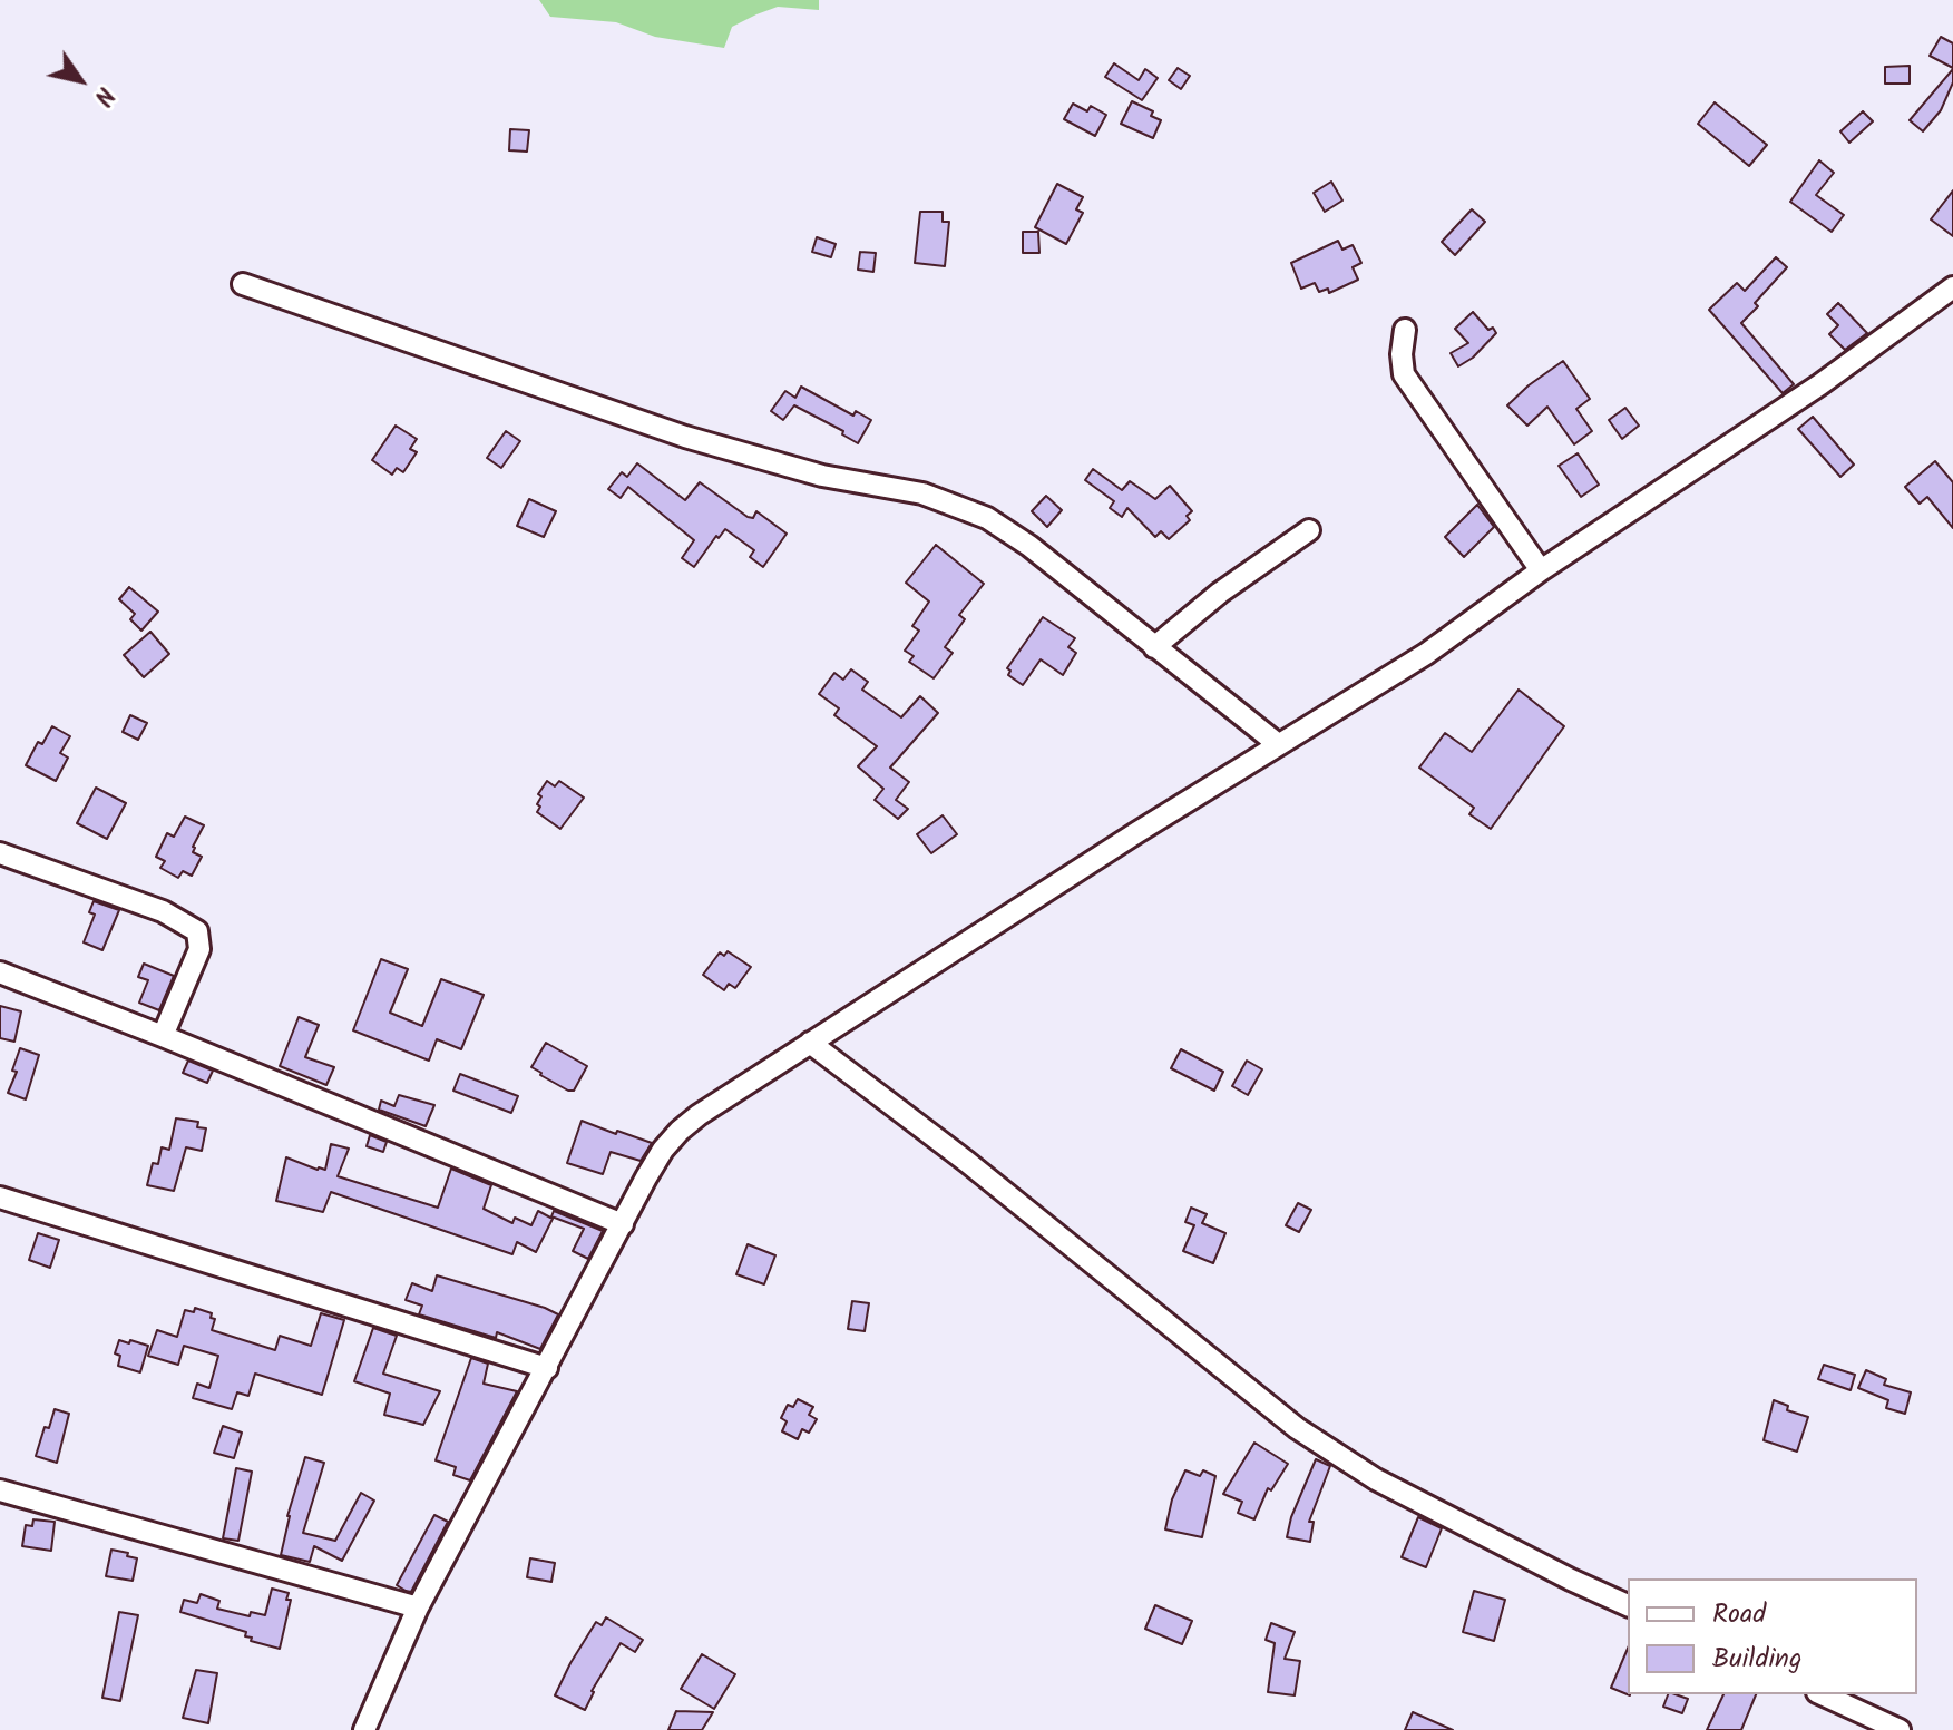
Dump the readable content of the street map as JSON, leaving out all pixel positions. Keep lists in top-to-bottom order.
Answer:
{
  "legend": ["Road", "Building"],
  "north": "bottom right"
}
